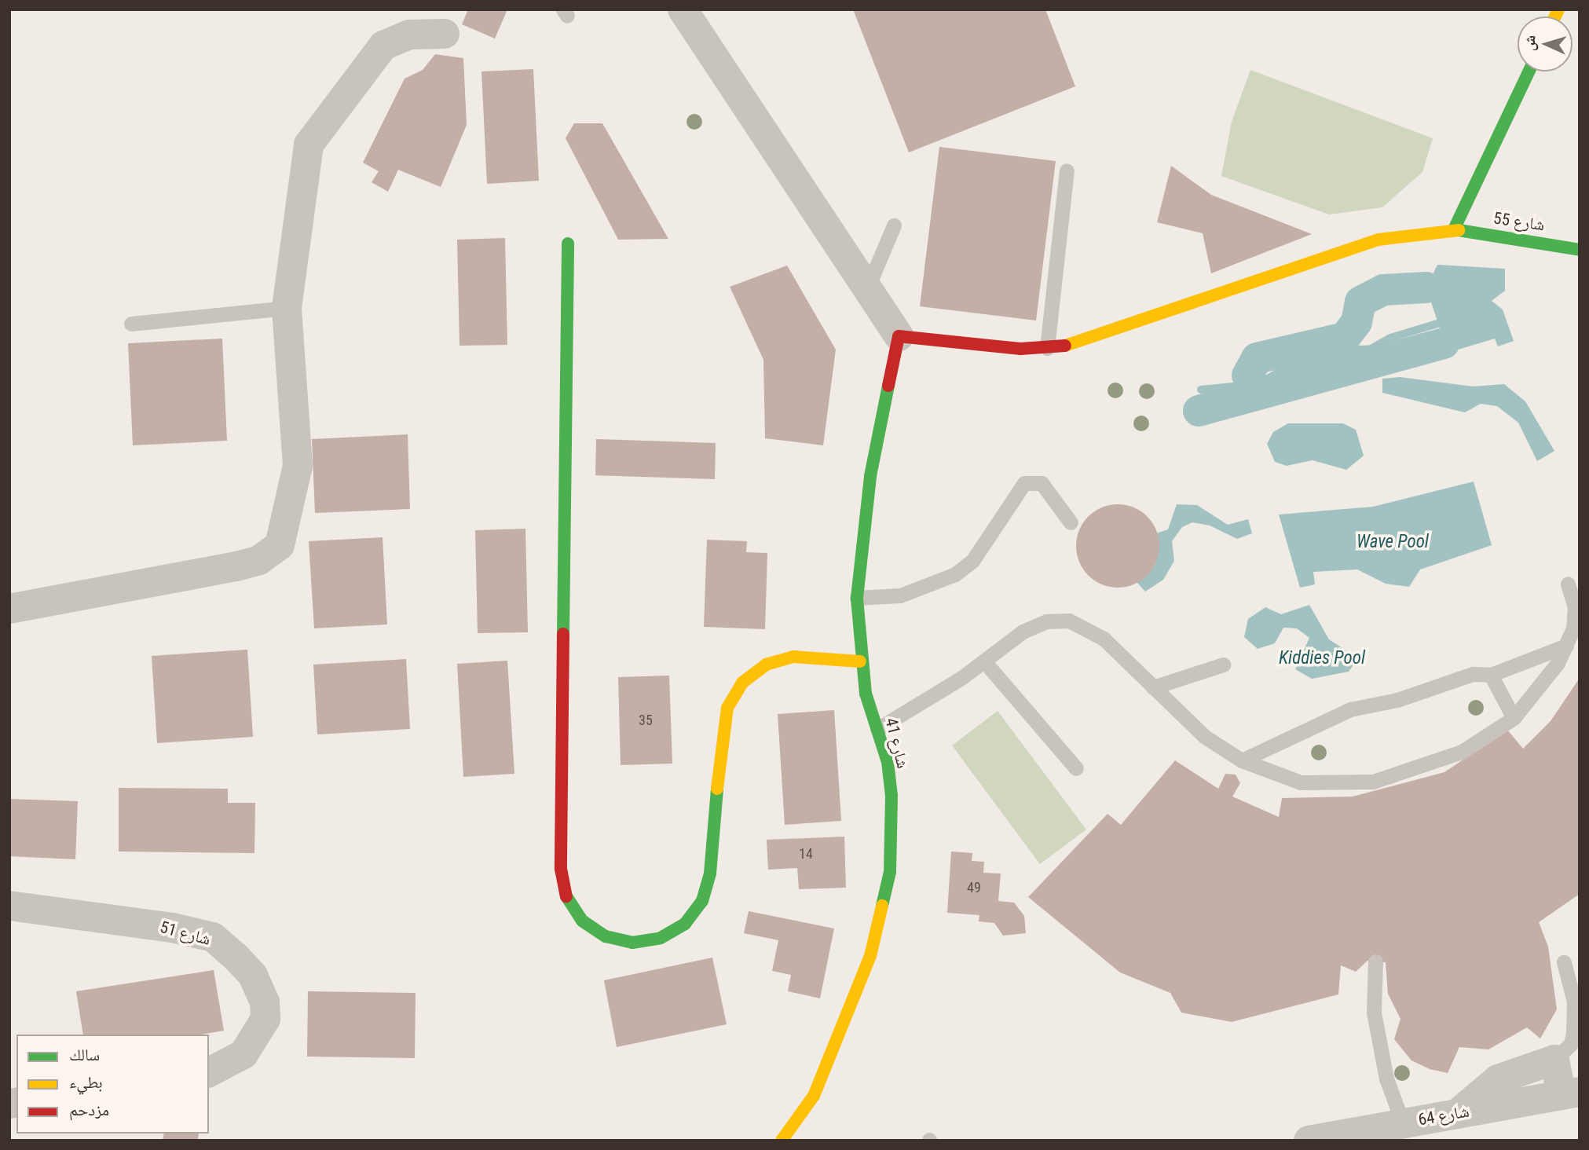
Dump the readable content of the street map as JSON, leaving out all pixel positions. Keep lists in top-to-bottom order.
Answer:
{
  "streets": {
    "street": [
      "شارع 55",
      "شارع 41",
      "شارع 51",
      "شارع 64"
    ]
  },
  "crossings": [
    ["شارع 55", "شارع 41"]
  ],
  "water": ["Wave Pool", "Kiddies Pool"],
  "house_numbers": ["35", "14", "49"],
  "legend": ["سالك", "بطيء", "مزدحم"],
  "north": "left"
}
